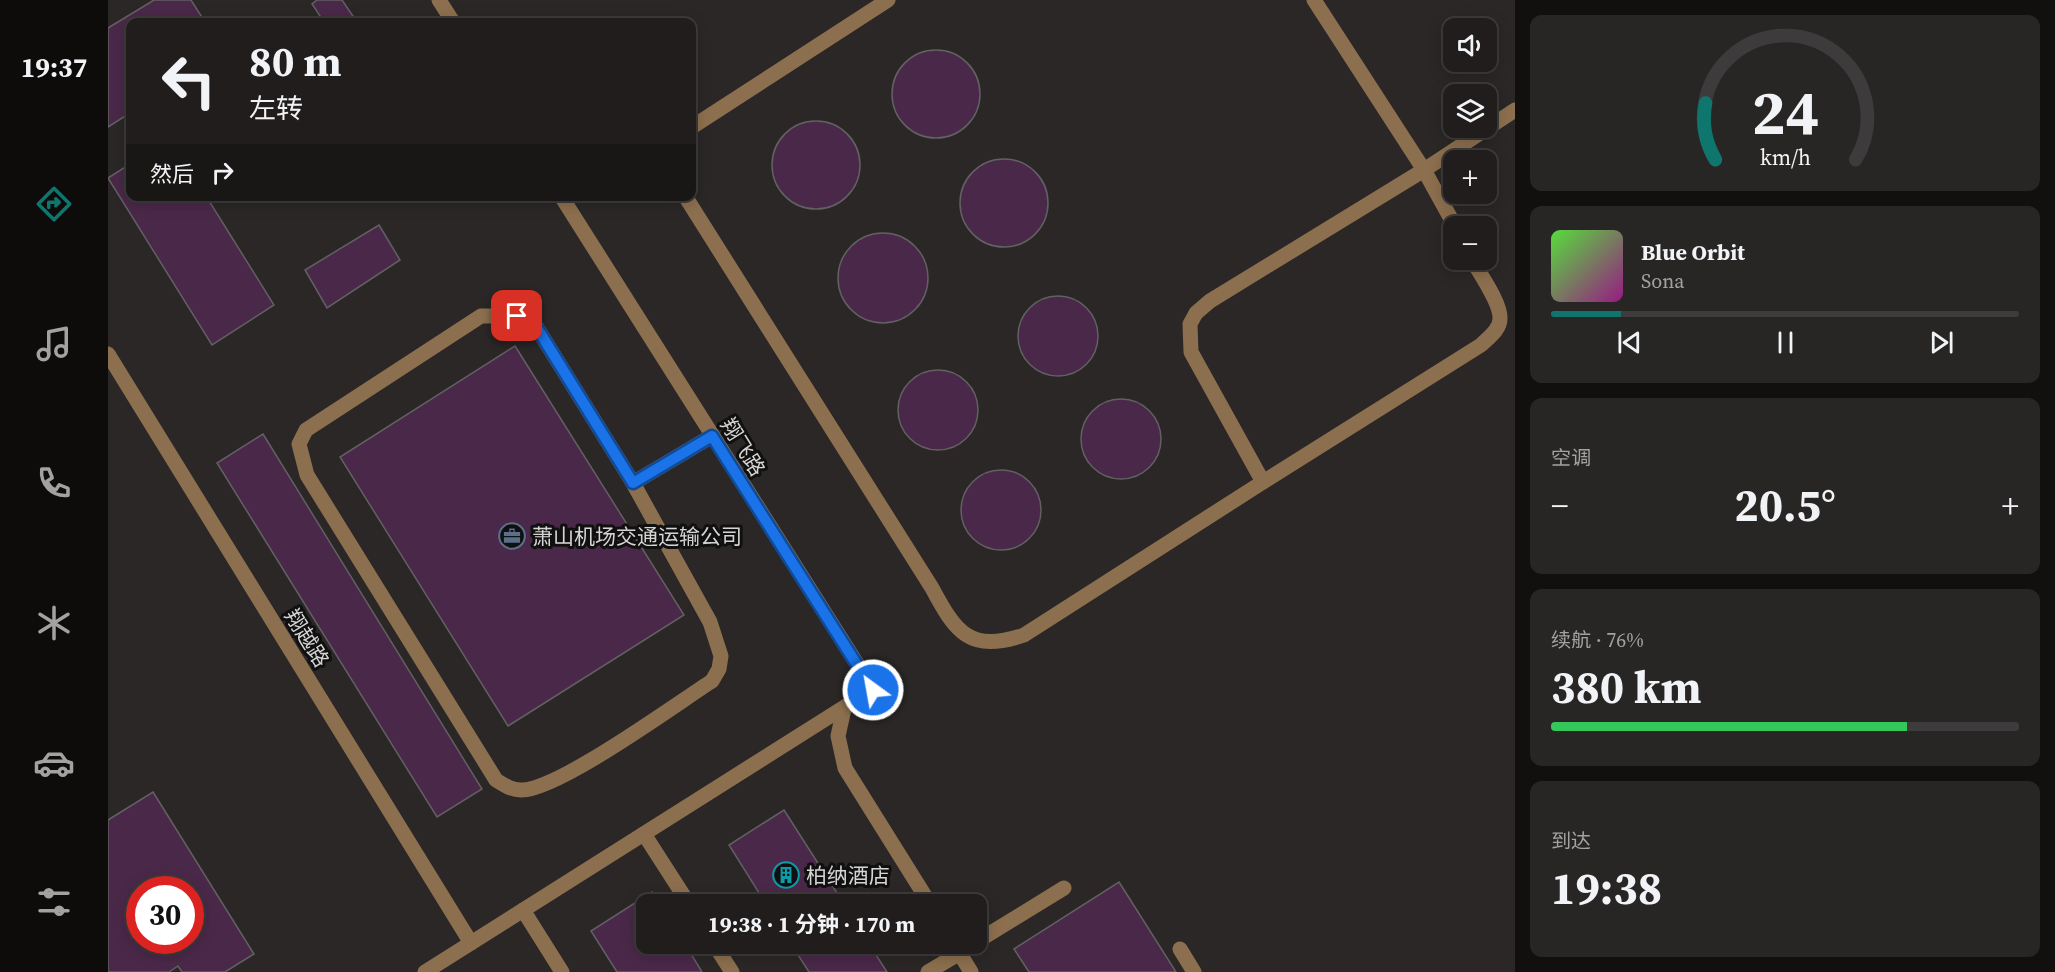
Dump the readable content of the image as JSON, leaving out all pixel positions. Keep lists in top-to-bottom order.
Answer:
{
  "streets": {
    "street": ["翔飞路", "翔越路"]
  },
  "places": {
    "office": ["萧山机场交通运输公司"],
    "building": ["柏纳酒店"]
  },
  "page": {
    "tabs": "19:37",
    "map_buttons": ["+", "−"],
    "turn": ["80 m", "左转"],
    "then": "然后",
    "song": ["Blue Orbit", "Sona"],
    "tile": [
      "空调",
      ["续航 · 76%", "380 km"],
      ["到达", "19:38"]
    ],
    "heat": ["−", "20.5°", "+"],
    "limit": "30",
    "trip": "19:38 · 1 分钟 · 170 m",
    "gauge": ["24", "km/h"]
  }
}
